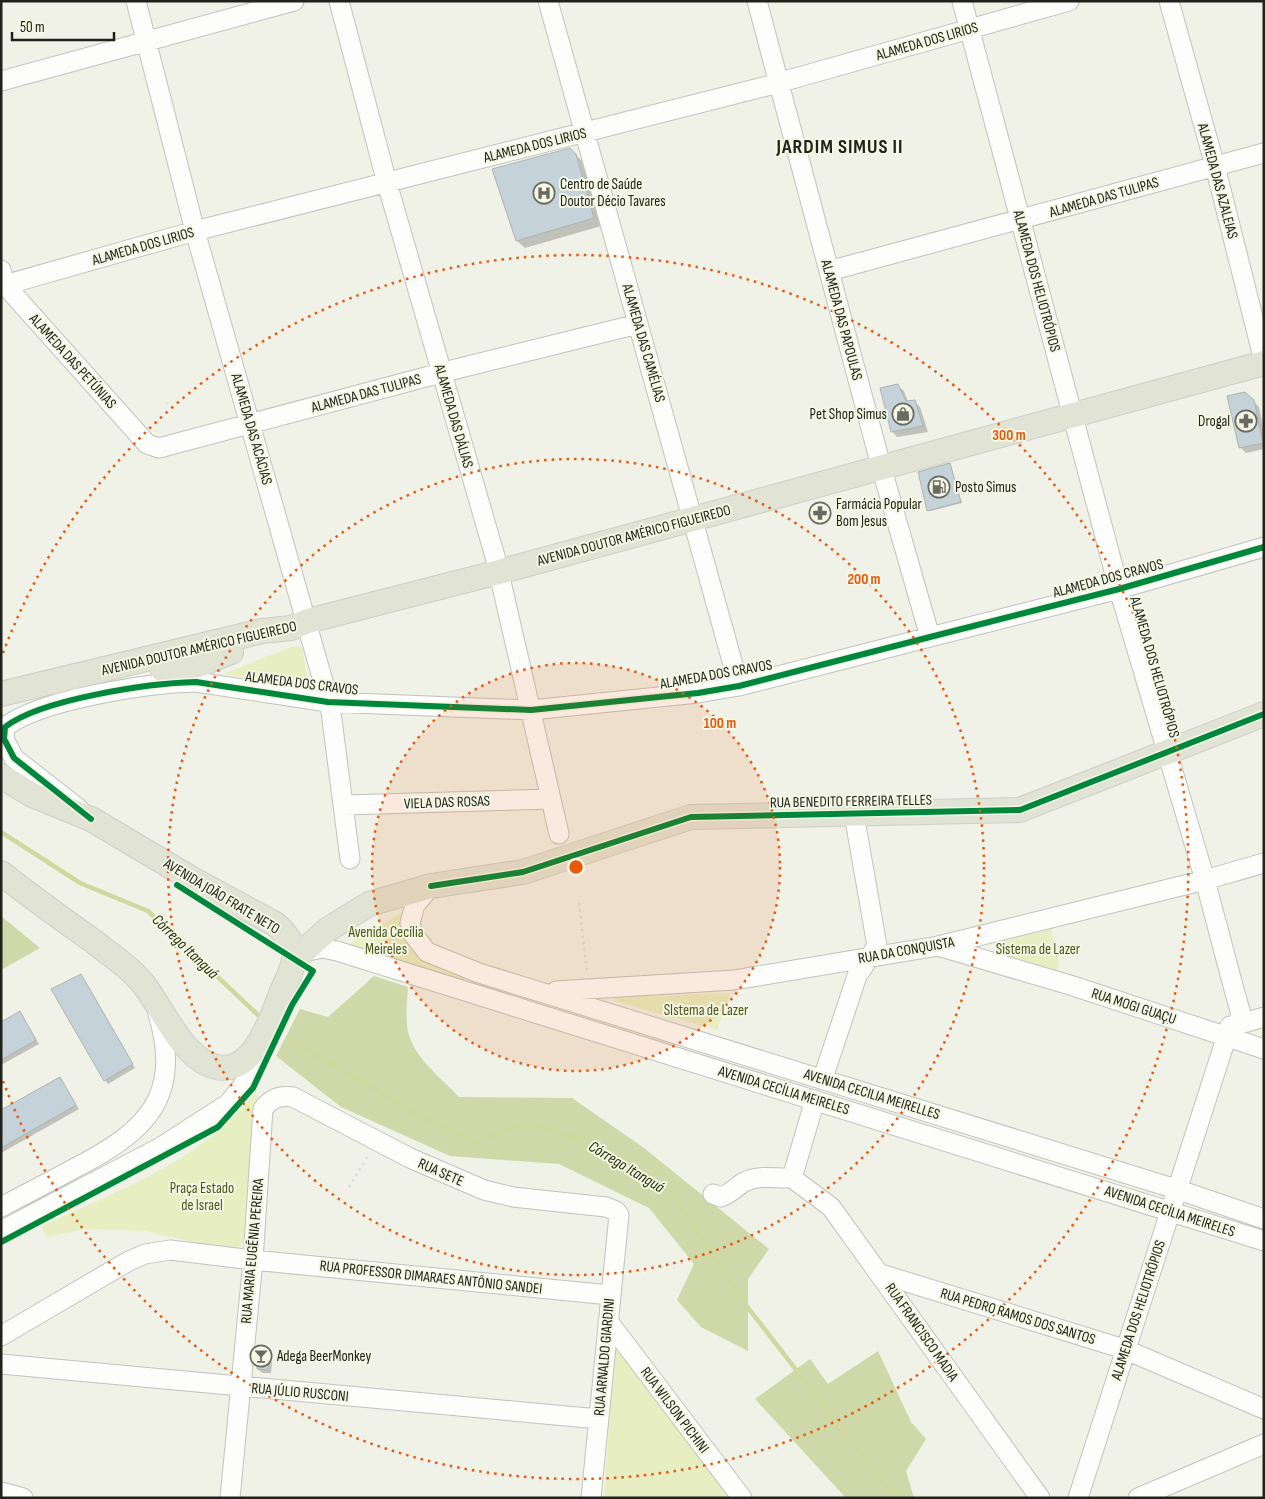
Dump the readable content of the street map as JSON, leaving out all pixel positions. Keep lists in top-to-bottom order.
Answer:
{
  "streets": {
    "main road": ["AVENIDA DOUTOR AMÉRICO FIGUEIREDO", "RUA BENEDITO FERREIRA TELLES", "AVENIDA JOÃO FRATE NETO"],
    "street": [
      "ALAMEDA DOS LIRIOS",
      "ALAMEDA DAS AZALEIAS",
      "ALAMEDA DAS TULIPAS",
      "ALAMEDA DOS HELIOTRÓPIOS",
      "ALAMEDA DAS PAPOULAS",
      "ALAMEDA DAS CAMÉLIAS",
      "ALAMEDA DAS PETÚNIAS",
      "ALAMEDA DAS DÁLIAS",
      "ALAMEDA DAS ACÁCIAS",
      "ALAMEDA DOS CRAVOS",
      "VIELA DAS ROSAS",
      "RUA DA CONQUISTA",
      "RUA MOGI GUAÇU",
      "AVENIDA CECÍLIA MEIRELES",
      "AVENIDA CECILIA MEIRELLES",
      "RUA SETE",
      "RUA MARIA EUGÊNIA PEREIRA",
      "RUA PROFESSOR DIMARAES ANTÔNIO SANDEI",
      "RUA PEDRO RAMOS DOS SANTOS",
      "RUA FRANCISCO MADIA",
      "RUA ARNALDO GIARDINI",
      "RUA JÚLIO RUSCONI",
      "RUA WILSON PICHINI"
    ]
  },
  "crossings": [
    ["ALAMEDA DOS LIRIOS", "ALAMEDA DOS HELIOTRÓPIOS"],
    ["ALAMEDA DOS LIRIOS", "ALAMEDA DAS PAPOULAS"],
    ["ALAMEDA DOS LIRIOS", "ALAMEDA DAS CAMÉLIAS"],
    ["ALAMEDA DOS LIRIOS", "ALAMEDA DAS PETÚNIAS"],
    ["ALAMEDA DOS LIRIOS", "ALAMEDA DAS DÁLIAS"],
    ["ALAMEDA DOS LIRIOS", "ALAMEDA DAS ACÁCIAS"],
    ["ALAMEDA DAS AZALEIAS", "ALAMEDA DAS TULIPAS"],
    ["ALAMEDA DAS AZALEIAS", "AVENIDA DOUTOR AMÉRICO FIGUEIREDO"],
    ["ALAMEDA DAS TULIPAS", "ALAMEDA DOS HELIOTRÓPIOS"],
    ["ALAMEDA DAS TULIPAS", "ALAMEDA DAS PAPOULAS"],
    ["ALAMEDA DAS TULIPAS", "ALAMEDA DAS CAMÉLIAS"],
    ["ALAMEDA DAS TULIPAS", "ALAMEDA DAS PETÚNIAS"],
    ["ALAMEDA DAS TULIPAS", "ALAMEDA DAS DÁLIAS"],
    ["ALAMEDA DAS TULIPAS", "ALAMEDA DAS ACÁCIAS"],
    ["ALAMEDA DOS HELIOTRÓPIOS", "AVENIDA DOUTOR AMÉRICO FIGUEIREDO"],
    ["ALAMEDA DOS HELIOTRÓPIOS", "ALAMEDA DOS CRAVOS"],
    ["ALAMEDA DOS HELIOTRÓPIOS", "RUA BENEDITO FERREIRA TELLES"],
    ["ALAMEDA DOS HELIOTRÓPIOS", "RUA DA CONQUISTA"],
    ["ALAMEDA DOS HELIOTRÓPIOS", "RUA MOGI GUAÇU"],
    ["ALAMEDA DOS HELIOTRÓPIOS", "AVENIDA CECÍLIA MEIRELES"],
    ["ALAMEDA DOS HELIOTRÓPIOS", "AVENIDA CECILIA MEIRELLES"],
    ["ALAMEDA DOS HELIOTRÓPIOS", "RUA PEDRO RAMOS DOS SANTOS"],
    ["ALAMEDA DAS PAPOULAS", "AVENIDA DOUTOR AMÉRICO FIGUEIREDO"],
    ["ALAMEDA DAS PAPOULAS", "ALAMEDA DOS CRAVOS"],
    ["ALAMEDA DAS CAMÉLIAS", "AVENIDA DOUTOR AMÉRICO FIGUEIREDO"],
    ["ALAMEDA DAS CAMÉLIAS", "ALAMEDA DOS CRAVOS"],
    ["ALAMEDA DAS DÁLIAS", "AVENIDA DOUTOR AMÉRICO FIGUEIREDO"],
    ["ALAMEDA DAS DÁLIAS", "ALAMEDA DOS CRAVOS"],
    ["ALAMEDA DAS DÁLIAS", "VIELA DAS ROSAS"],
    ["ALAMEDA DAS ACÁCIAS", "AVENIDA DOUTOR AMÉRICO FIGUEIREDO"],
    ["ALAMEDA DAS ACÁCIAS", "ALAMEDA DOS CRAVOS"],
    ["ALAMEDA DAS ACÁCIAS", "VIELA DAS ROSAS"],
    ["ALAMEDA DOS CRAVOS", "AVENIDA JOÃO FRATE NETO"],
    ["RUA BENEDITO FERREIRA TELLES", "AVENIDA JOÃO FRATE NETO"],
    ["RUA BENEDITO FERREIRA TELLES", "AVENIDA CECÍLIA MEIRELES"],
    ["RUA BENEDITO FERREIRA TELLES", "AVENIDA CECILIA MEIRELLES"],
    ["AVENIDA JOÃO FRATE NETO", "AVENIDA CECÍLIA MEIRELES"],
    ["RUA DA CONQUISTA", "RUA MOGI GUAÇU"],
    ["RUA DA CONQUISTA", "AVENIDA CECILIA MEIRELLES"],
    ["RUA SETE", "RUA MARIA EUGÊNIA PEREIRA"],
    ["RUA SETE", "RUA ARNALDO GIARDINI"],
    ["RUA MARIA EUGÊNIA PEREIRA", "RUA PROFESSOR DIMARAES ANTÔNIO SANDEI"],
    ["RUA MARIA EUGÊNIA PEREIRA", "RUA JÚLIO RUSCONI"],
    ["RUA PROFESSOR DIMARAES ANTÔNIO SANDEI", "RUA ARNALDO GIARDINI"],
    ["RUA PEDRO RAMOS DOS SANTOS", "RUA FRANCISCO MADIA"],
    ["RUA ARNALDO GIARDINI", "RUA JÚLIO RUSCONI"],
    ["RUA ARNALDO GIARDINI", "RUA WILSON PICHINI"]
  ],
  "districts": ["JARDIM SIMUS II"],
  "water": ["Córrego Itanguá"],
  "parks": [
    "Avenida Cecília Meireles",
    "Sistema de Lazer",
    "SIstema de Lazer",
    "Praça Estado de Israel"
  ],
  "places": {
    "hospital": ["Centro de Saúde Doutor Décio Tavares"],
    "shop": ["Pet Shop Simus"],
    "pharmacy": ["Drogal", "Farmácia Popular Bom Jesus"],
    "fuel station": ["Posto Simus"],
    "bar": ["Adega BeerMonkey"]
  },
  "scale_bar": "50 m",
  "rings": ["300 m", "200 m", "100 m"]
}
